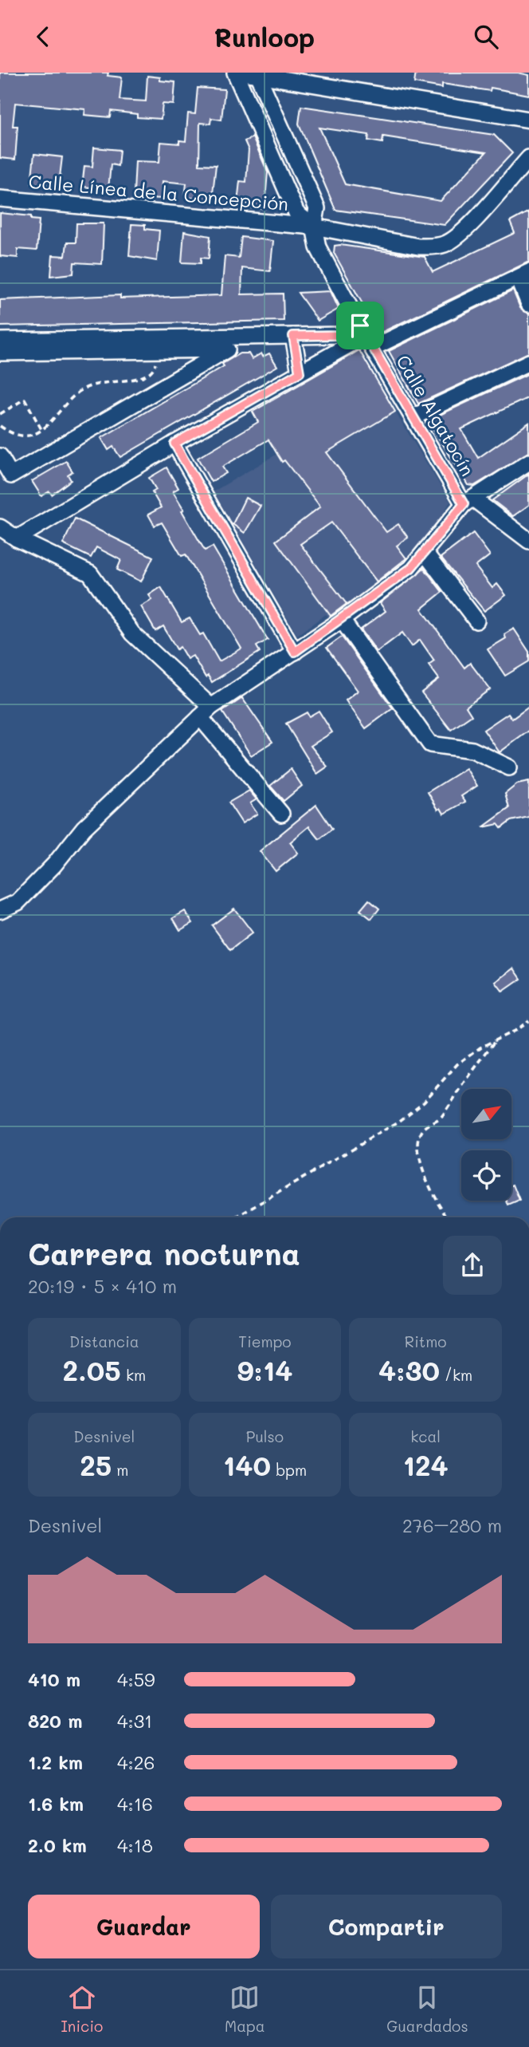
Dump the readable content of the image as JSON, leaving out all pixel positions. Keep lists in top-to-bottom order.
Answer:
{
  "streets": {
    "street": ["Calle Línea de la Concepción", "Calle Algatocín"]
  },
  "crossings": [
    ["Calle Línea de la Concepción", "Calle Algatocín"]
  ],
  "north": "top right",
  "page": {
    "header": "Runloop",
    "heading": ["Carrera nocturna", "20:19 · 5 × 410 m"],
    "stats": [
      ["Distancia", "2.05 km"],
      ["Tiempo", "9:14"],
      ["Ritmo", "4:30 /km"],
      ["Desnivel", "25 m"],
      ["Pulso", "140 bpm"],
      ["kcal", "124"]
    ],
    "chart": ["Desnivel", "276–280 m"],
    "list": [
      {
        "name": "410 m",
        "note": "4:59"
      },
      {
        "name": "820 m",
        "note": "4:31"
      },
      {
        "name": "1.2 km",
        "note": "4:26"
      },
      {
        "name": "1.6 km",
        "note": "4:16"
      },
      {
        "name": "2.0 km",
        "note": "4:18"
      }
    ],
    "buttons": ["Guardar", "Compartir"],
    "tabs": ["Inicio", "Mapa", "Guardados"]
  }
}
